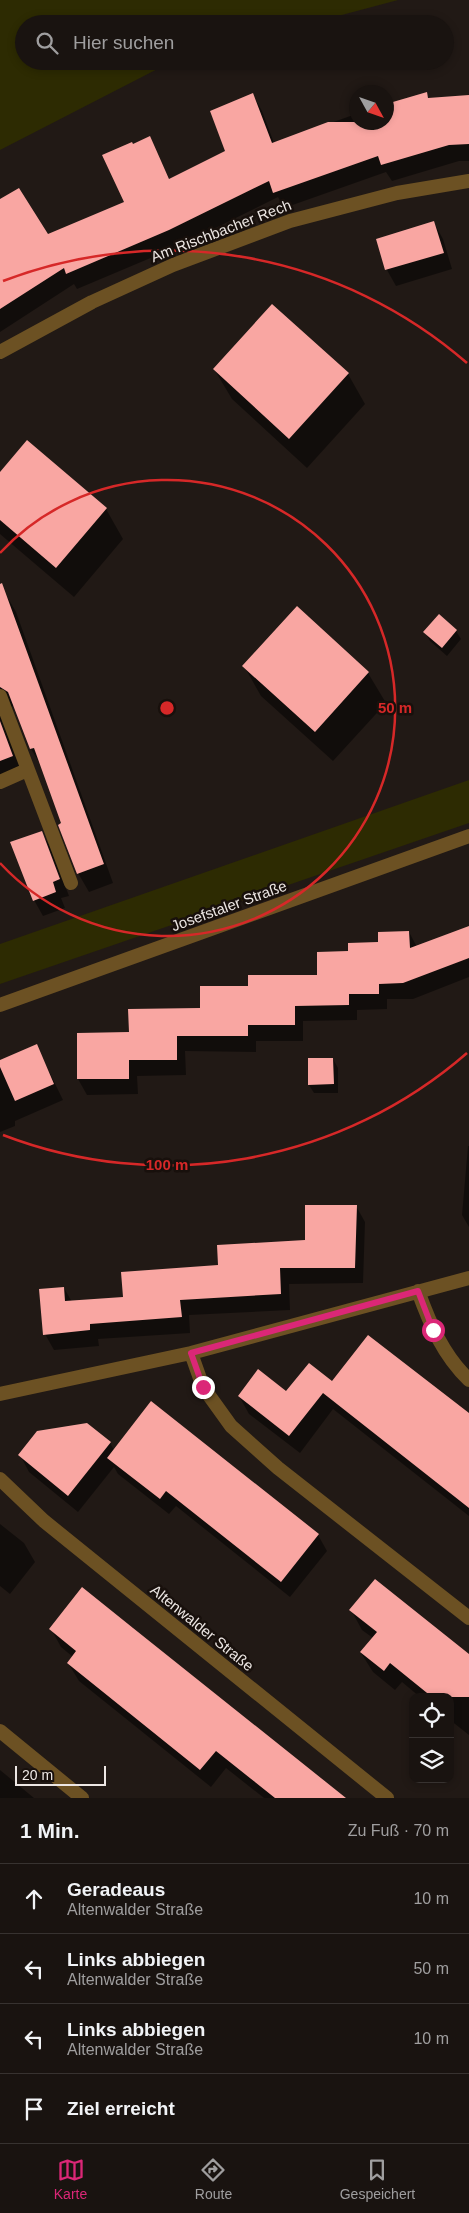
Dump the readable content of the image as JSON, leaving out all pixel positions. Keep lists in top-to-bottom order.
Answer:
{
  "streets": {
    "street": ["Am Rischbacher Rech", "Josefstaler Straße", "Altenwalder Straße"]
  },
  "scale_bar": "20 m",
  "north": "bottom right",
  "page": {
    "search": "Hier suchen",
    "scale": "20 m",
    "heading": ["1 Min.", "Zu Fuß · 70 m"],
    "list": [
      ["Geradeaus", "Altenwalder Straße", "10 m"],
      ["Links abbiegen", "Altenwalder Straße", "50 m"],
      ["Links abbiegen", "Altenwalder Straße", "10 m"],
      "Ziel erreicht"
    ],
    "nav": ["Karte", "Route", "Gespeichert"]
  },
  "rings": ["50 m", "100 m"]
}
